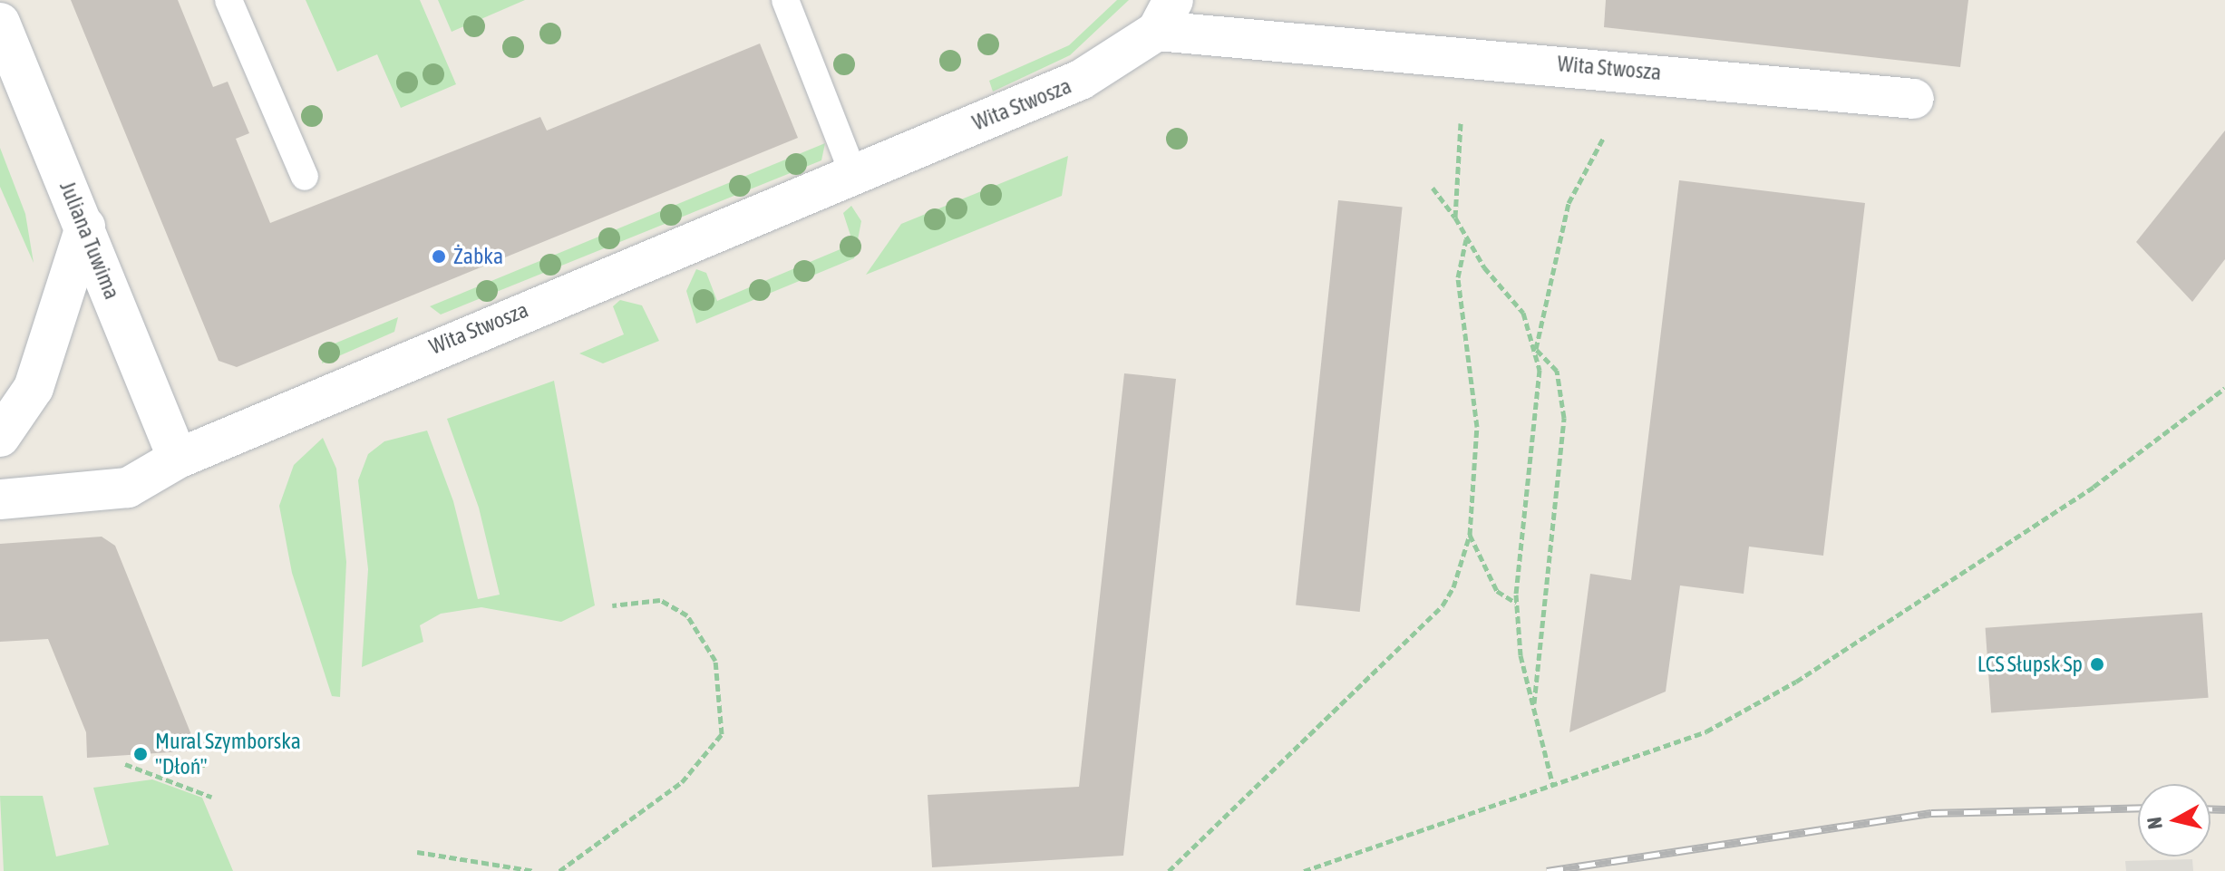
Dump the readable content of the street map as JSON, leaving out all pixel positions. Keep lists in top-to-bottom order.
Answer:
{
  "streets": {
    "street": ["Wita Stwosza", "Juliana Tuwima"]
  },
  "crossings": [
    ["Wita Stwosza", "Juliana Tuwima"]
  ],
  "places": ["Żabka", "LCS Słupsk Sp", "Mural Szymborska \"Dłoń\""],
  "north": "left"
}
